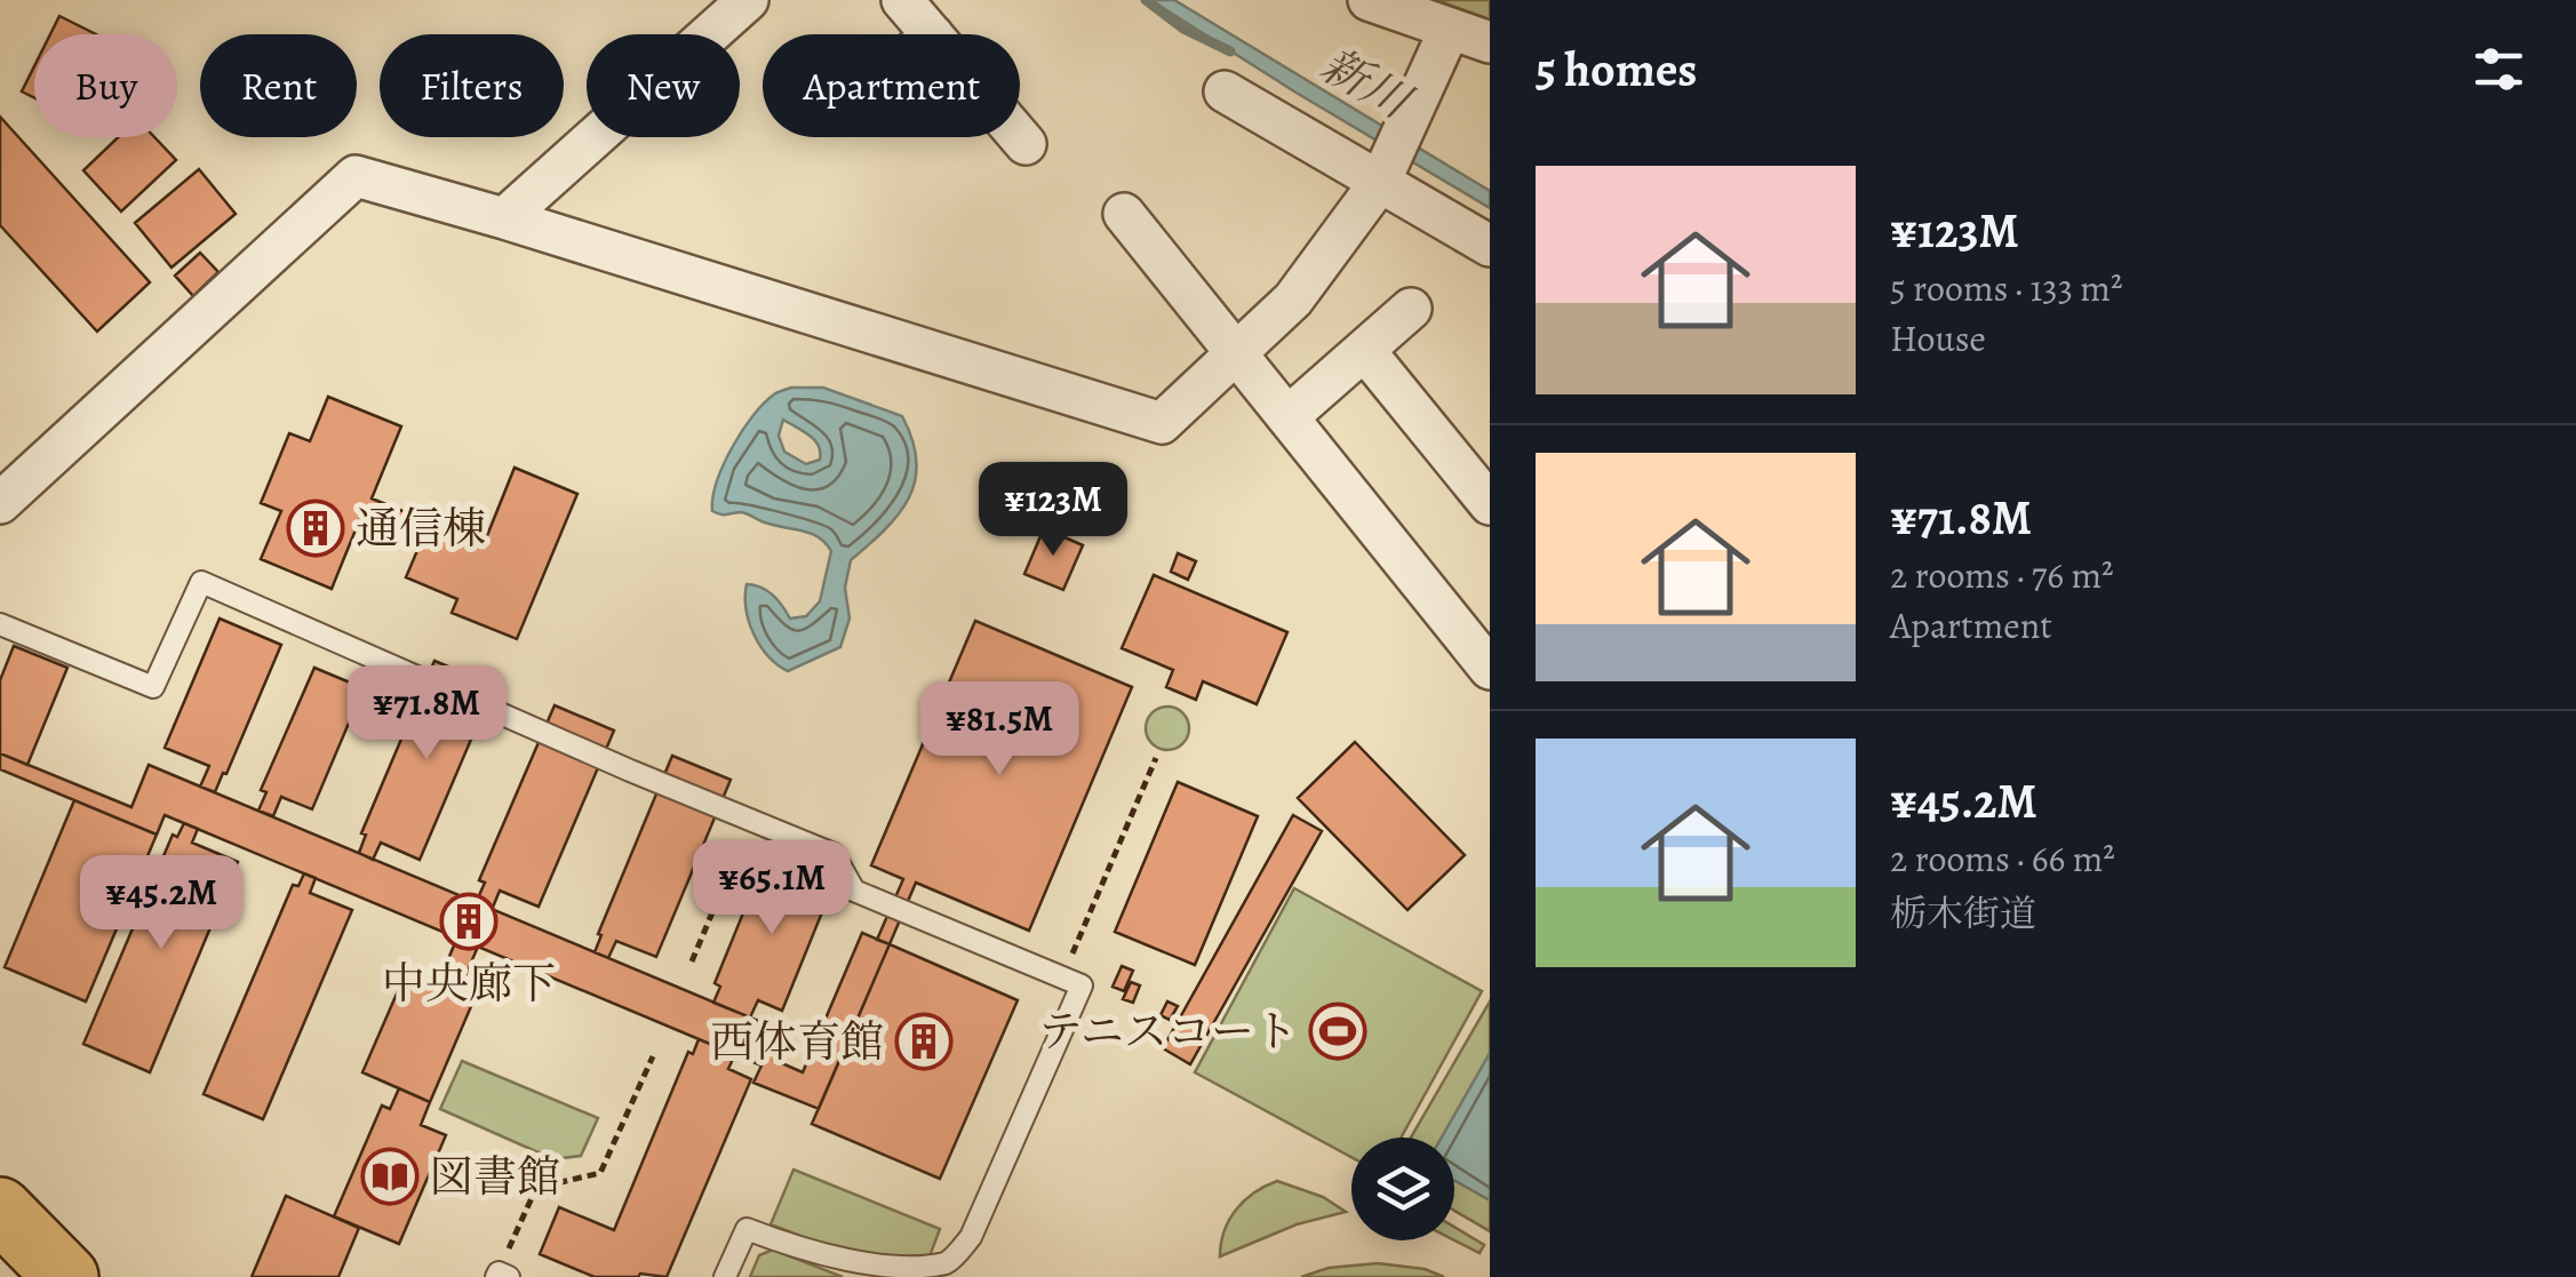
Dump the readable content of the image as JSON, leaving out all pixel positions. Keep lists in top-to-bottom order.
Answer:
{
  "water": ["新川"],
  "places": {
    "building": ["通信棟", "中央廊下", "西体育館"],
    "sports": ["テニスコート"],
    "library": ["図書館"]
  },
  "page": {
    "heading": "5 homes",
    "chip": [
      "Buy",
      "Rent",
      "Filters",
      "New",
      "Apartment"
    ],
    "list": [
      {
        "name": "¥123M",
        "note": "5 rooms · 133 m² · House"
      },
      {
        "name": "¥71.8M",
        "note": "2 rooms · 76 m² · Apartment"
      },
      {
        "name": "¥45.2M",
        "note": "2 rooms · 66 m² · 栃木街道"
      }
    ],
    "price": [
      "¥123M",
      "¥71.8M",
      "¥81.5M",
      "¥65.1M",
      "¥45.2M"
    ]
  }
}
